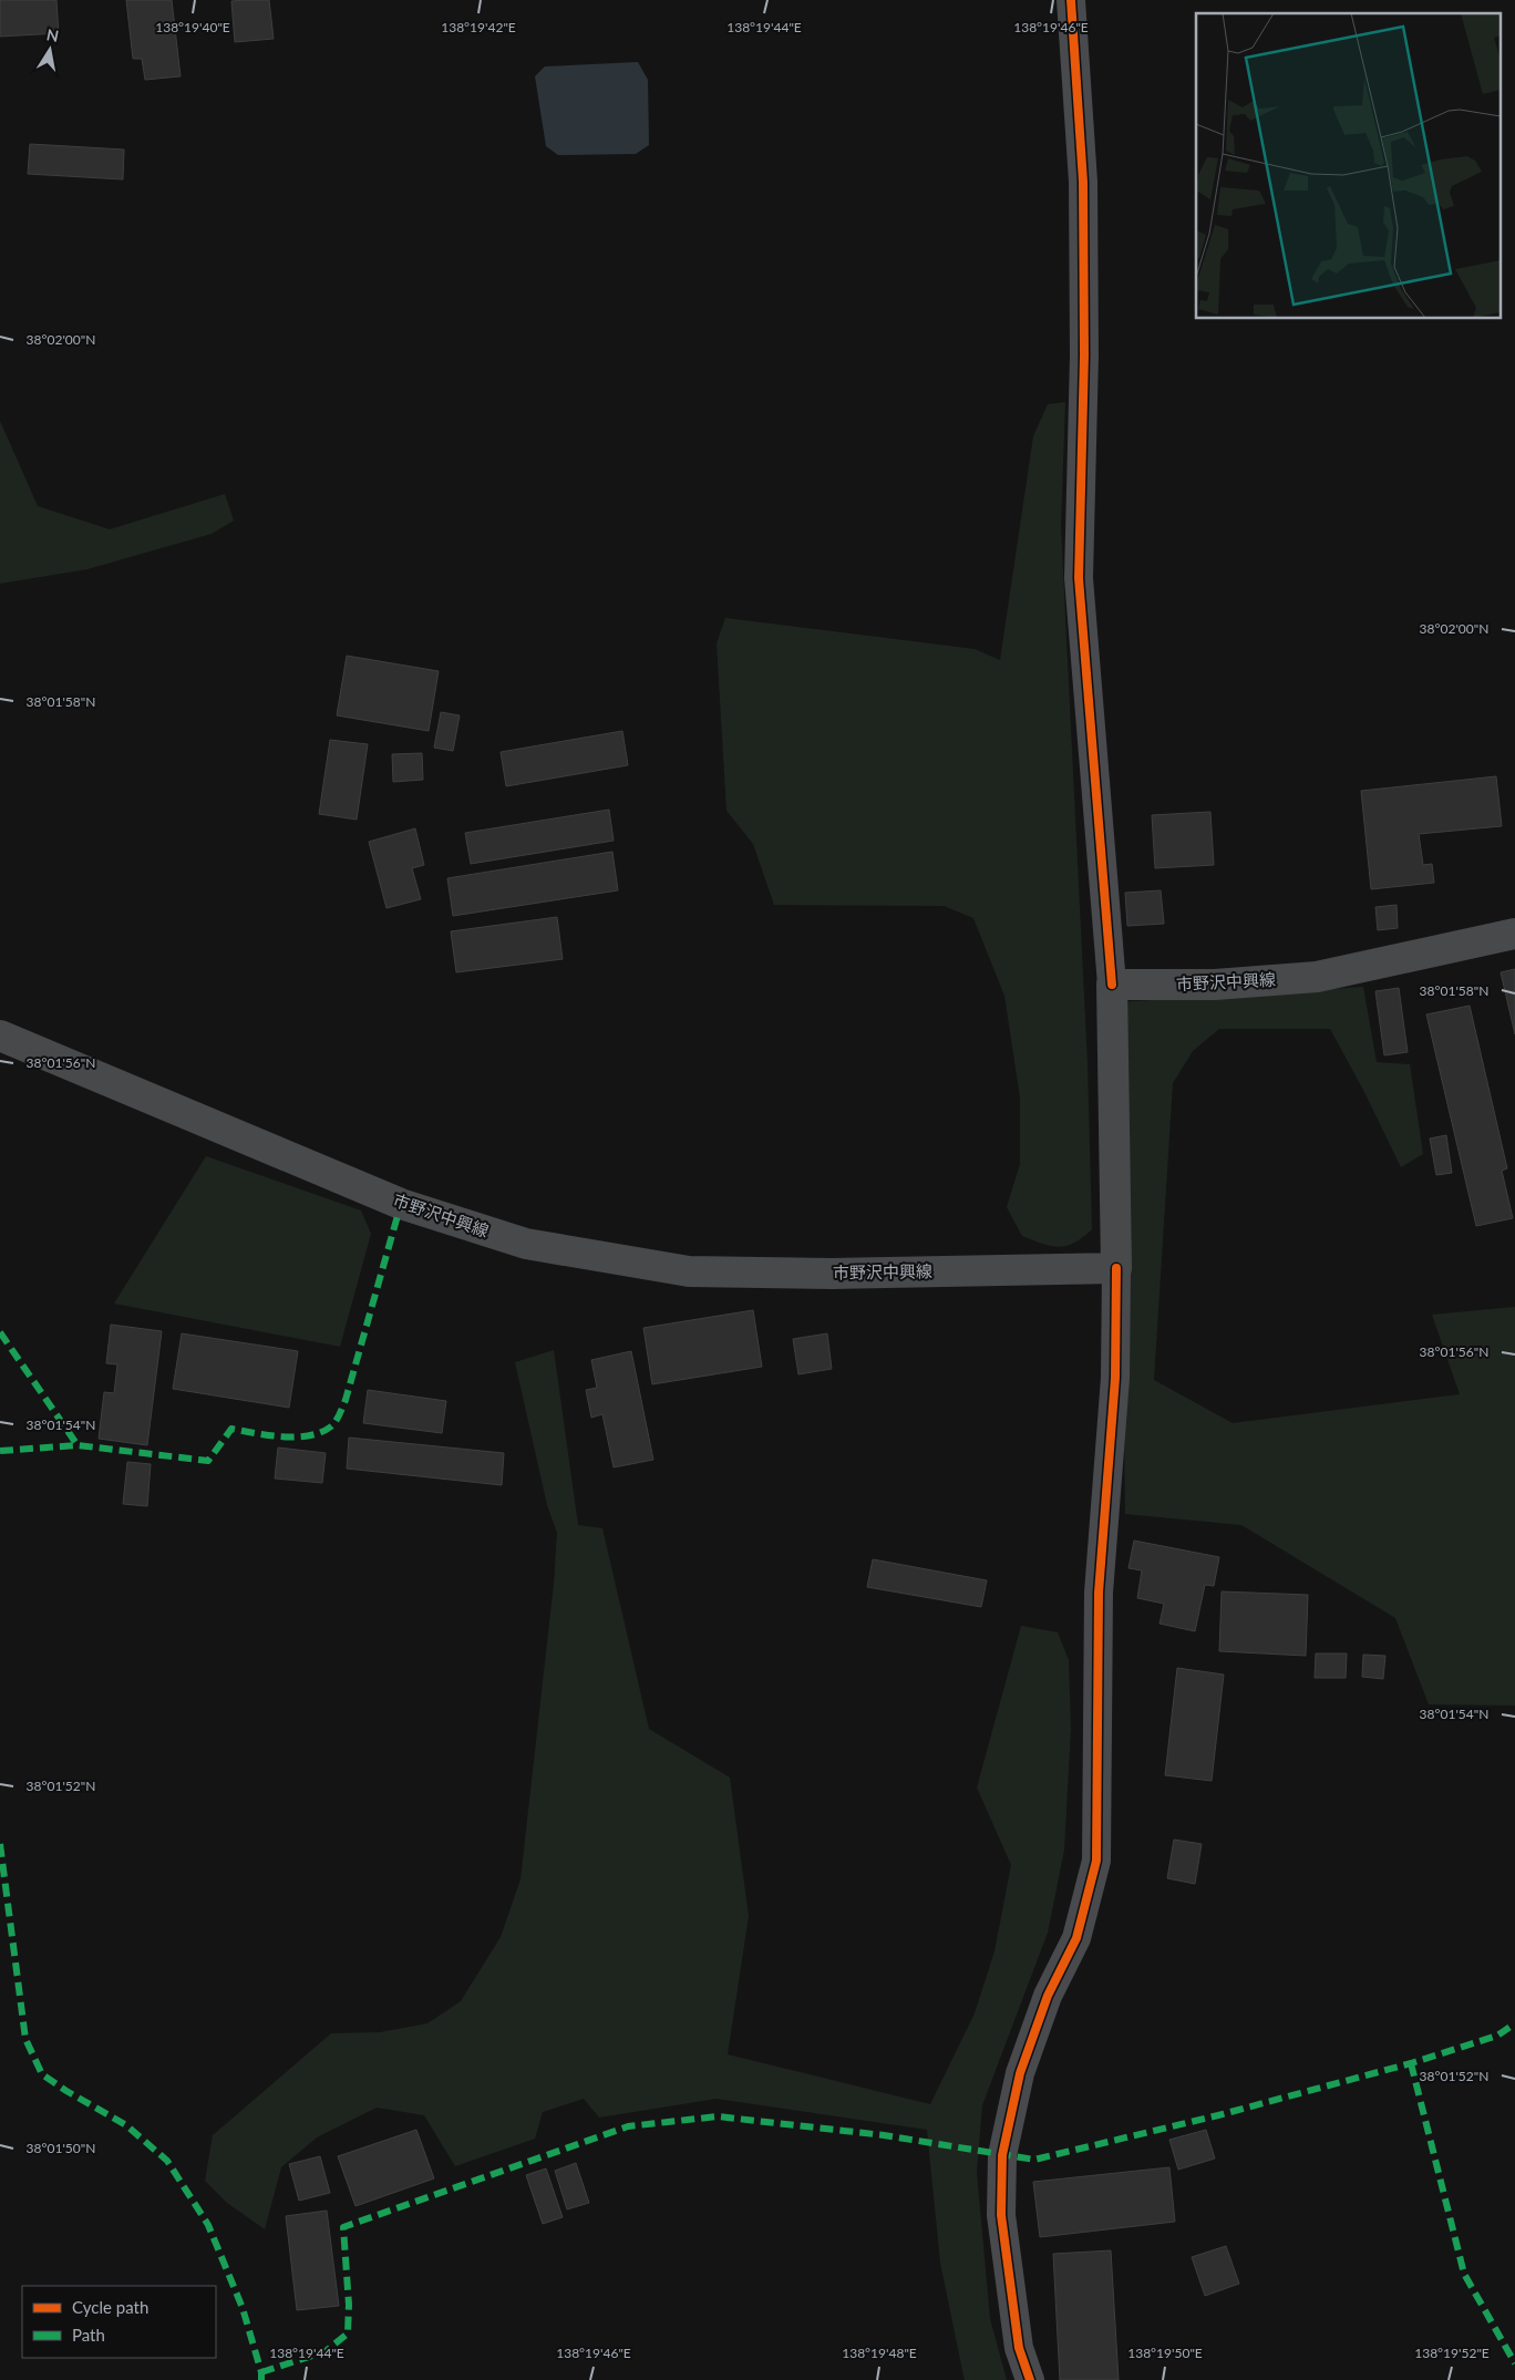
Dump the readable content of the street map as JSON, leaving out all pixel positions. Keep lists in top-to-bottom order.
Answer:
{
  "streets": {
    "main road": ["市野沢中興線"]
  },
  "legend": ["Cycle path", "Path"],
  "north": "top",
  "coordinates": [
    "138°19'40\"E",
    "138°19'42\"E",
    "138°19'44\"E",
    "138°19'46\"E",
    "38°02'00\"N",
    "38°01'58\"N",
    "38°01'56\"N",
    "38°01'54\"N",
    "38°01'52\"N",
    "38°01'50\"N",
    "138°19'48\"E",
    "138°19'50\"E",
    "138°19'52\"E"
  ]
}
